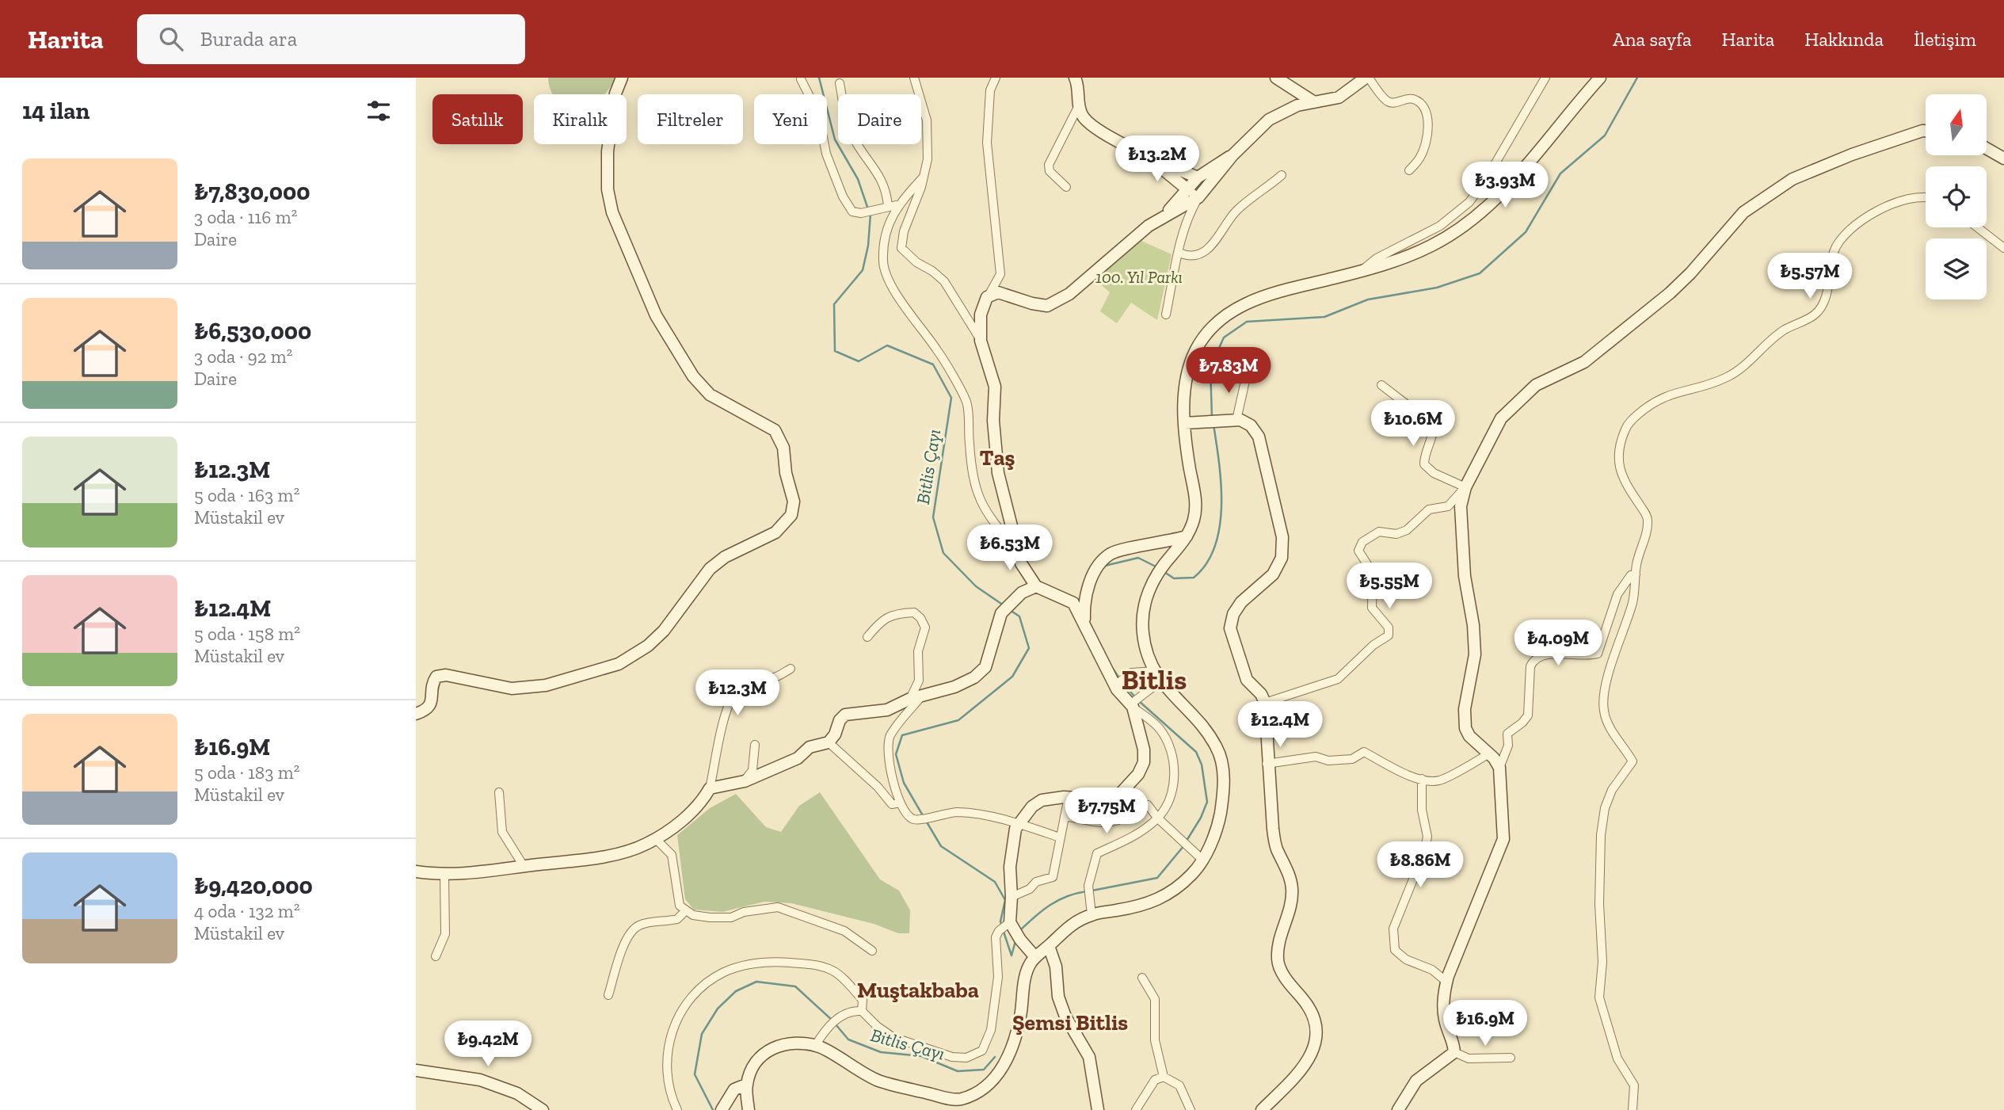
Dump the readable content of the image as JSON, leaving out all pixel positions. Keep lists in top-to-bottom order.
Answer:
{
  "districts": [
    "Taş",
    "Bitlis",
    "Muştakbaba",
    "Şemsi Bitlis"
  ],
  "water": ["Bitlis Çayı"],
  "parks": ["100. Yıl Parkı"],
  "north": "top",
  "page": {
    "header": "Harita",
    "search": "Burada ara",
    "nav": [
      "Ana sayfa",
      "Harita",
      "Hakkında",
      "İletişim"
    ],
    "heading": "14 ilan",
    "chip": [
      "Satılık",
      "Kiralık",
      "Filtreler",
      "Yeni",
      "Daire"
    ],
    "price": [
      "₺13.2M",
      "₺3.93M",
      "₺5.57M",
      "₺7.83M",
      "₺10.6M",
      "₺6.53M",
      "₺5.55M",
      "₺4.09M",
      "₺12.3M",
      "₺12.4M",
      "₺7.75M",
      "₺8.86M",
      "₺16.9M",
      "₺9.42M"
    ],
    "list": [
      {
        "name": "₺7,830,000",
        "note": "3 oda · 116 m² · Daire"
      },
      {
        "name": "₺6,530,000",
        "note": "3 oda · 92 m² · Daire"
      },
      {
        "name": "₺12.3M",
        "note": "5 oda · 163 m² · Müstakil ev"
      },
      {
        "name": "₺12.4M",
        "note": "5 oda · 158 m² · Müstakil ev"
      },
      {
        "name": "₺16.9M",
        "note": "5 oda · 183 m² · Müstakil ev"
      },
      {
        "name": "₺9,420,000",
        "note": "4 oda · 132 m² · Müstakil ev"
      }
    ]
  }
}
